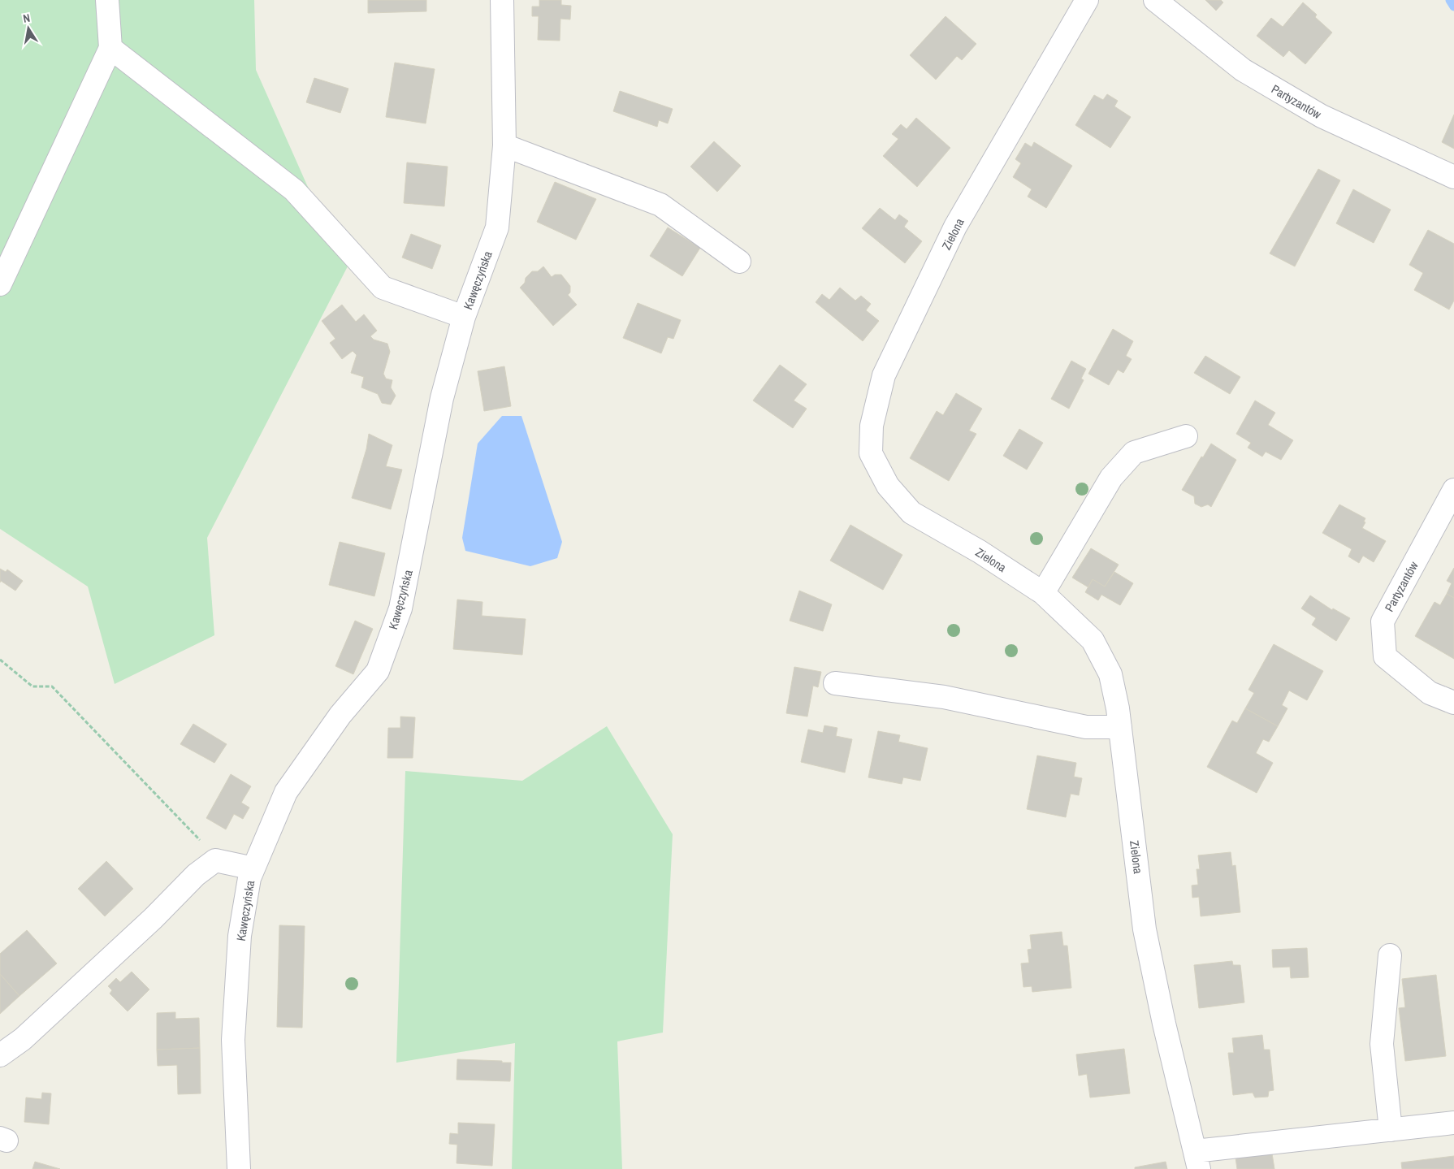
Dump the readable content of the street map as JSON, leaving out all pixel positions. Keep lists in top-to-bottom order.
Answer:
{
  "streets": {
    "street": ["Partyzantów", "Zielona", "Kawęczyńska"]
  },
  "north": "top"
}
